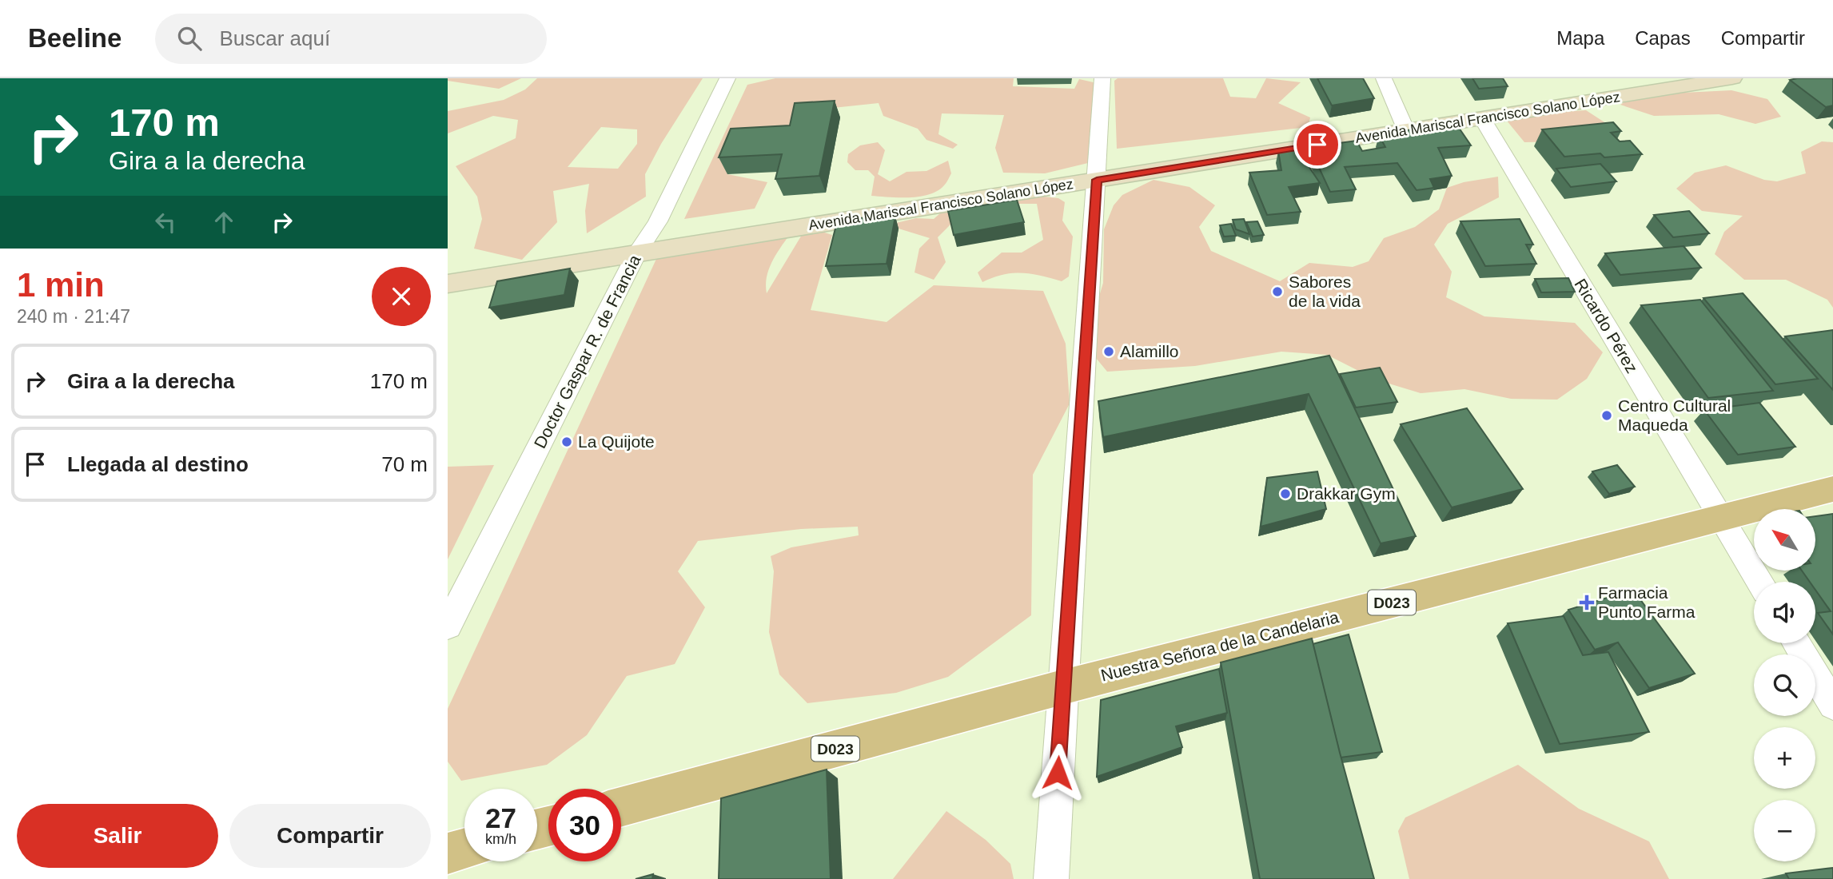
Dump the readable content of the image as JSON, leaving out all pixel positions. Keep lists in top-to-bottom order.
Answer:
{
  "streets": {
    "main road": ["D023", "Nuestra Señora de la Candelaria"],
    "street": ["Avenida Mariscal Francisco Solano López", "Ricardo Pérez", "Doctor Gaspar R. de Francia"]
  },
  "crossings": [
    ["Avenida Mariscal Francisco Solano López", "Ricardo Pérez"],
    ["Avenida Mariscal Francisco Solano López", "Doctor Gaspar R. de Francia"],
    ["Ricardo Pérez", "Nuestra Señora de la Candelaria"]
  ],
  "places": {
    "other": [
      "Sabores de la vida",
      "Alamillo",
      "Centro Cultural Maqueda",
      "La Quijote",
      "Drakkar Gym"
    ],
    "health": ["Farmacia Punto Farma"]
  },
  "north": "top left",
  "page": {
    "header": "Beeline",
    "search": "Buscar aquí",
    "nav": ["Mapa", "Capas", "Compartir"],
    "turn": ["170 m", "Gira a la derecha"],
    "heading": ["1 min", "240 m · 21:47"],
    "list": [
      {
        "name": "Gira a la derecha",
        "value": "170 m"
      },
      {
        "name": "Llegada al destino",
        "value": "70 m"
      }
    ],
    "map_buttons": ["+", "−"],
    "speed": "27 km/h",
    "limit": "30",
    "buttons": ["Salir", "Compartir"]
  }
}
